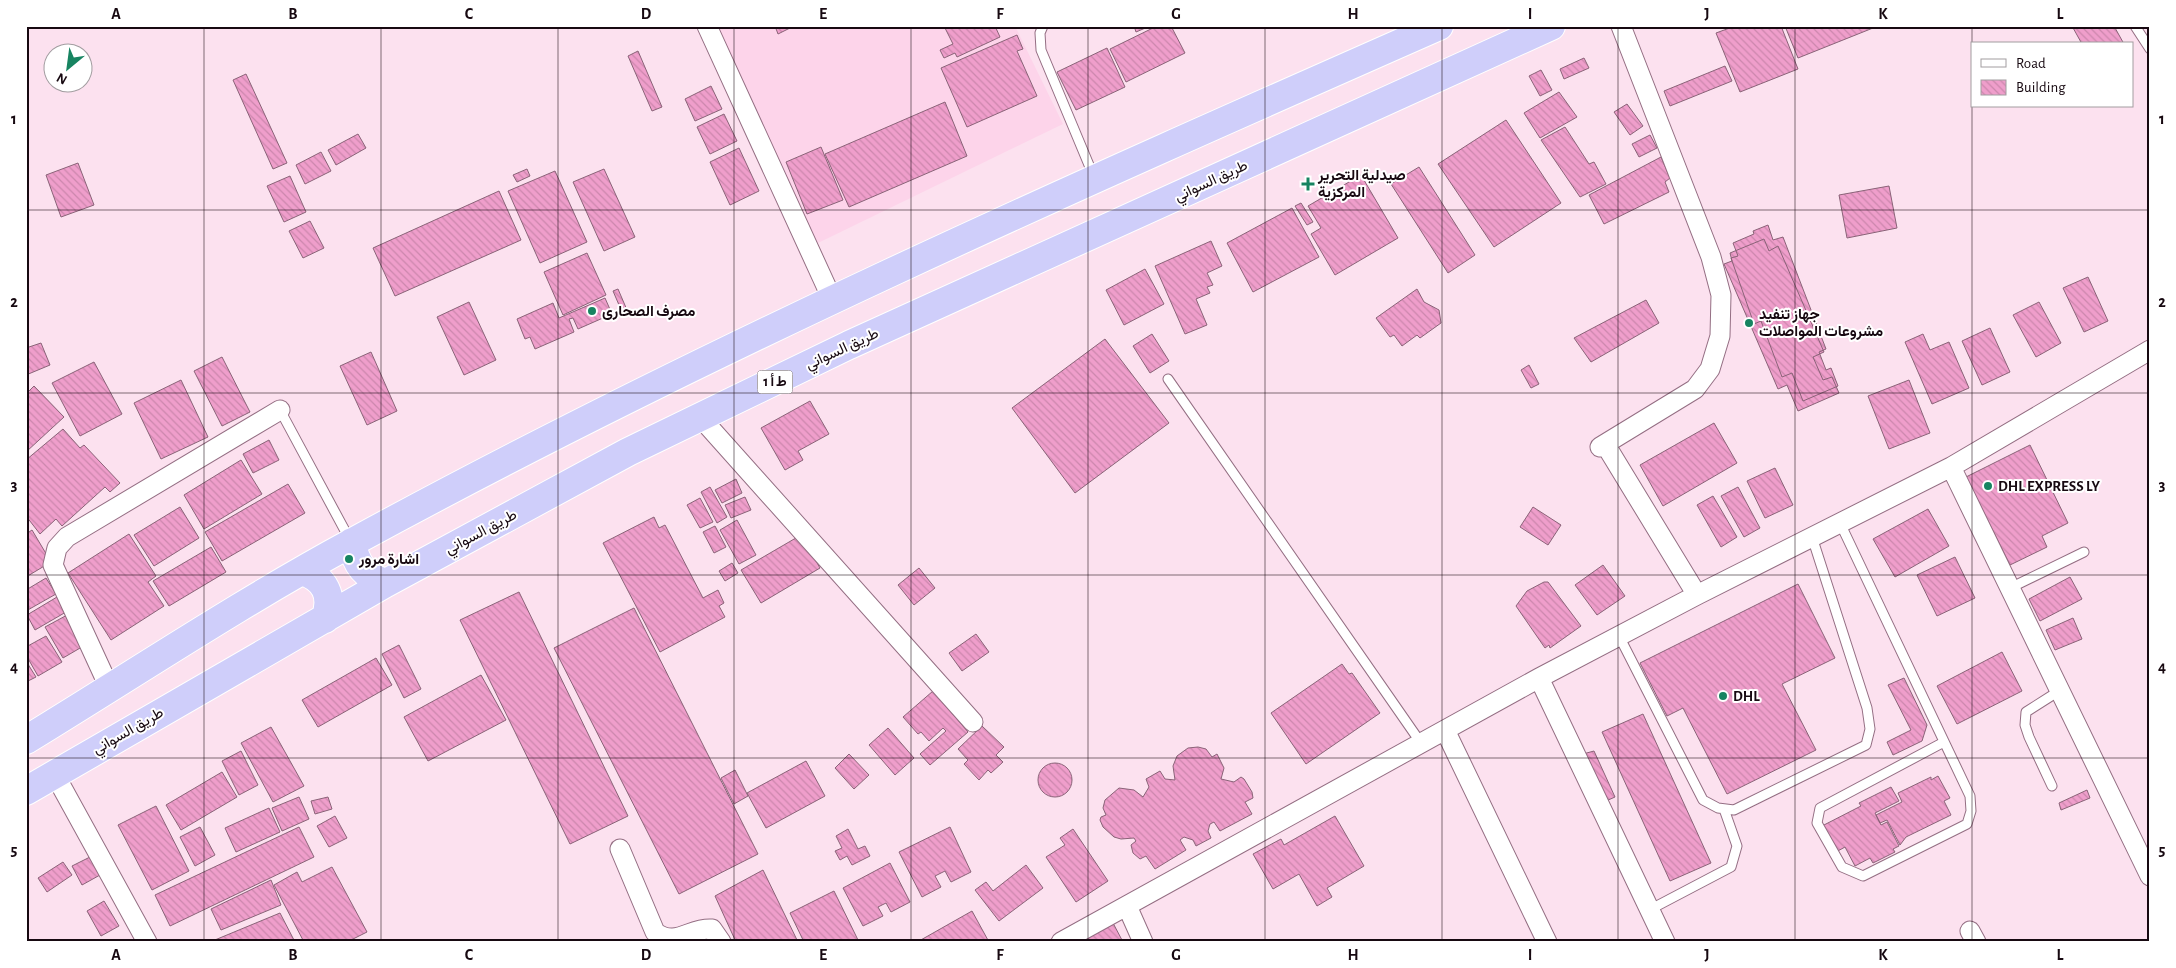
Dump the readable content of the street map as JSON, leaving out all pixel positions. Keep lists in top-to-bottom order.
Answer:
{
  "streets": {
    "highway": ["طريق السواني", "ط أ 1"]
  },
  "places": {
    "health": ["صيدلية التحرير المركزية"],
    "other": [
      "مصرف الصحارى",
      "جهاز تنفيد مشروعات المواصلات",
      "DHL EXPRESS LY",
      "اشارة مرور",
      "DHL"
    ]
  },
  "legend": ["Road", "Building"],
  "north": "bottom left",
  "grid": {
    "columns": [
      "A",
      "B",
      "C",
      "D",
      "E",
      "F",
      "G",
      "H",
      "I",
      "J",
      "K",
      "L"
    ],
    "rows": [
      "1",
      "2",
      "3",
      "4",
      "5"
    ]
  }
}
